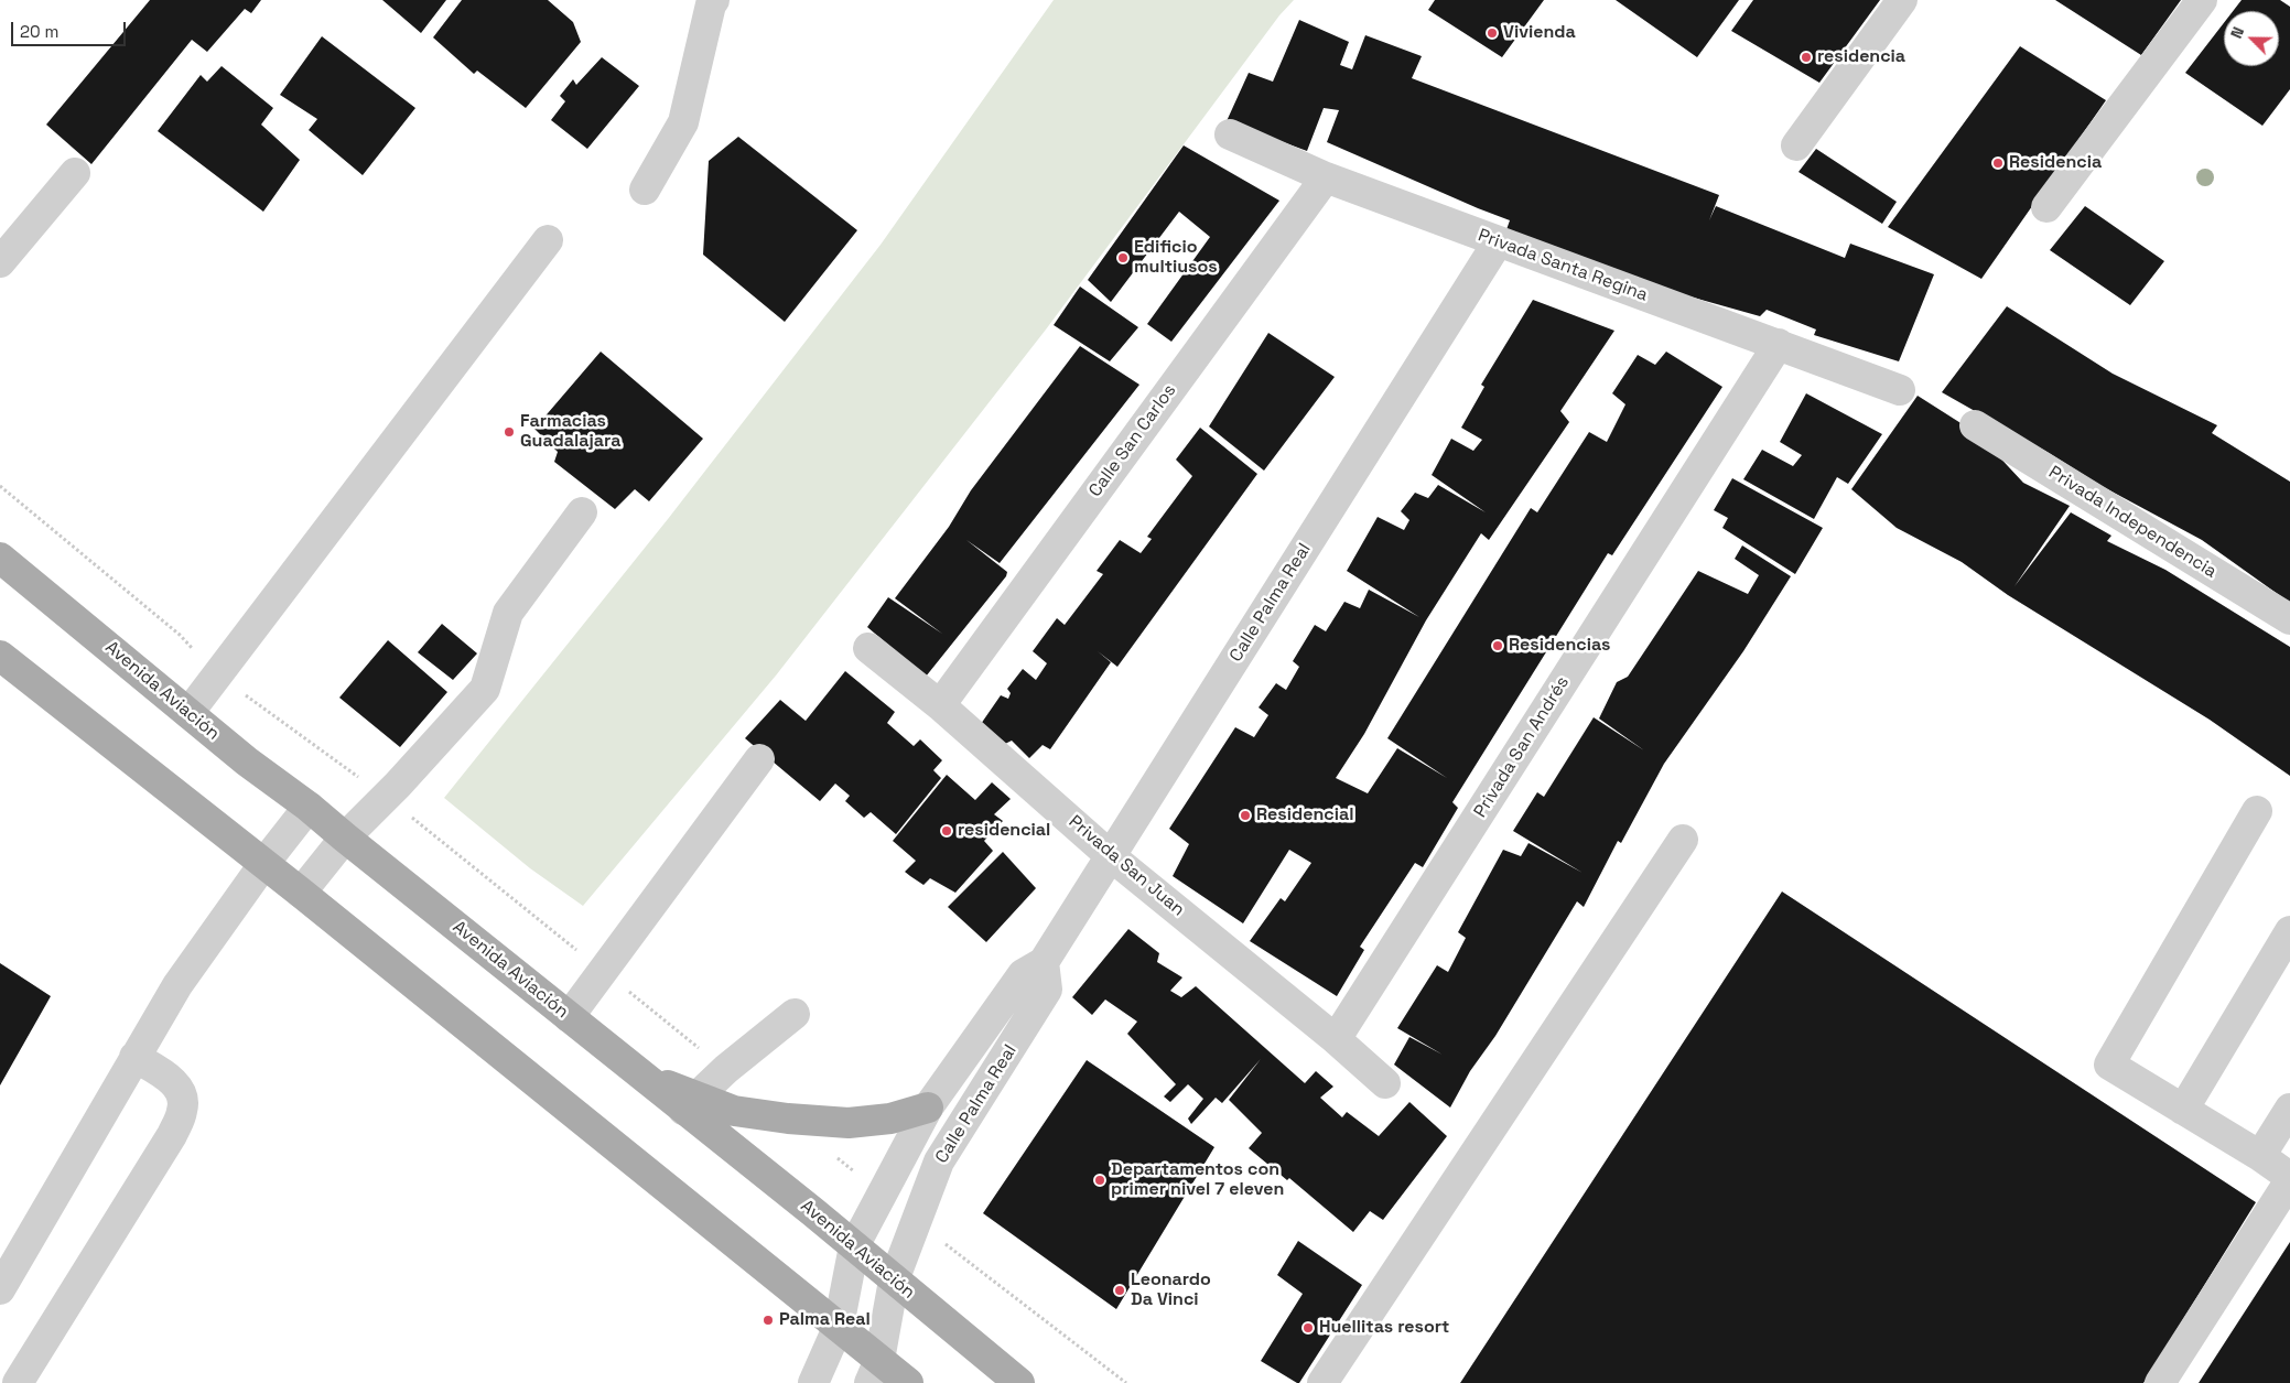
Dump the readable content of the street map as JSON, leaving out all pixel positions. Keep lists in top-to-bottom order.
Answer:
{
  "streets": {
    "main road": ["Avenida Aviación"],
    "street": [
      "Privada Santa Regina",
      "Calle San Carlos",
      "Privada Independencia",
      "Calle Palma Real",
      "Privada San Andrés",
      "Privada San Juan"
    ]
  },
  "crossings": [
    ["Privada Santa Regina", "Calle San Carlos"],
    ["Privada Santa Regina", "Calle Palma Real"],
    ["Privada Santa Regina", "Privada San Andrés"],
    ["Calle San Carlos", "Privada San Juan"],
    ["Calle Palma Real", "Avenida Aviación"],
    ["Calle Palma Real", "Privada San Juan"],
    ["Privada San Andrés", "Privada San Juan"]
  ],
  "places": [
    "Vivienda",
    "residencia",
    "Residencia",
    "Edificio multiusos",
    "Farmacias Guadalajara",
    "Residencias",
    "Residencial",
    "residencial",
    "Departamentos con primer nivel 7 eleven",
    "Leonardo Da Vinci",
    "Palma Real",
    "Huellitas resort"
  ],
  "scale_bar": "20 m",
  "north": "top left"
}
